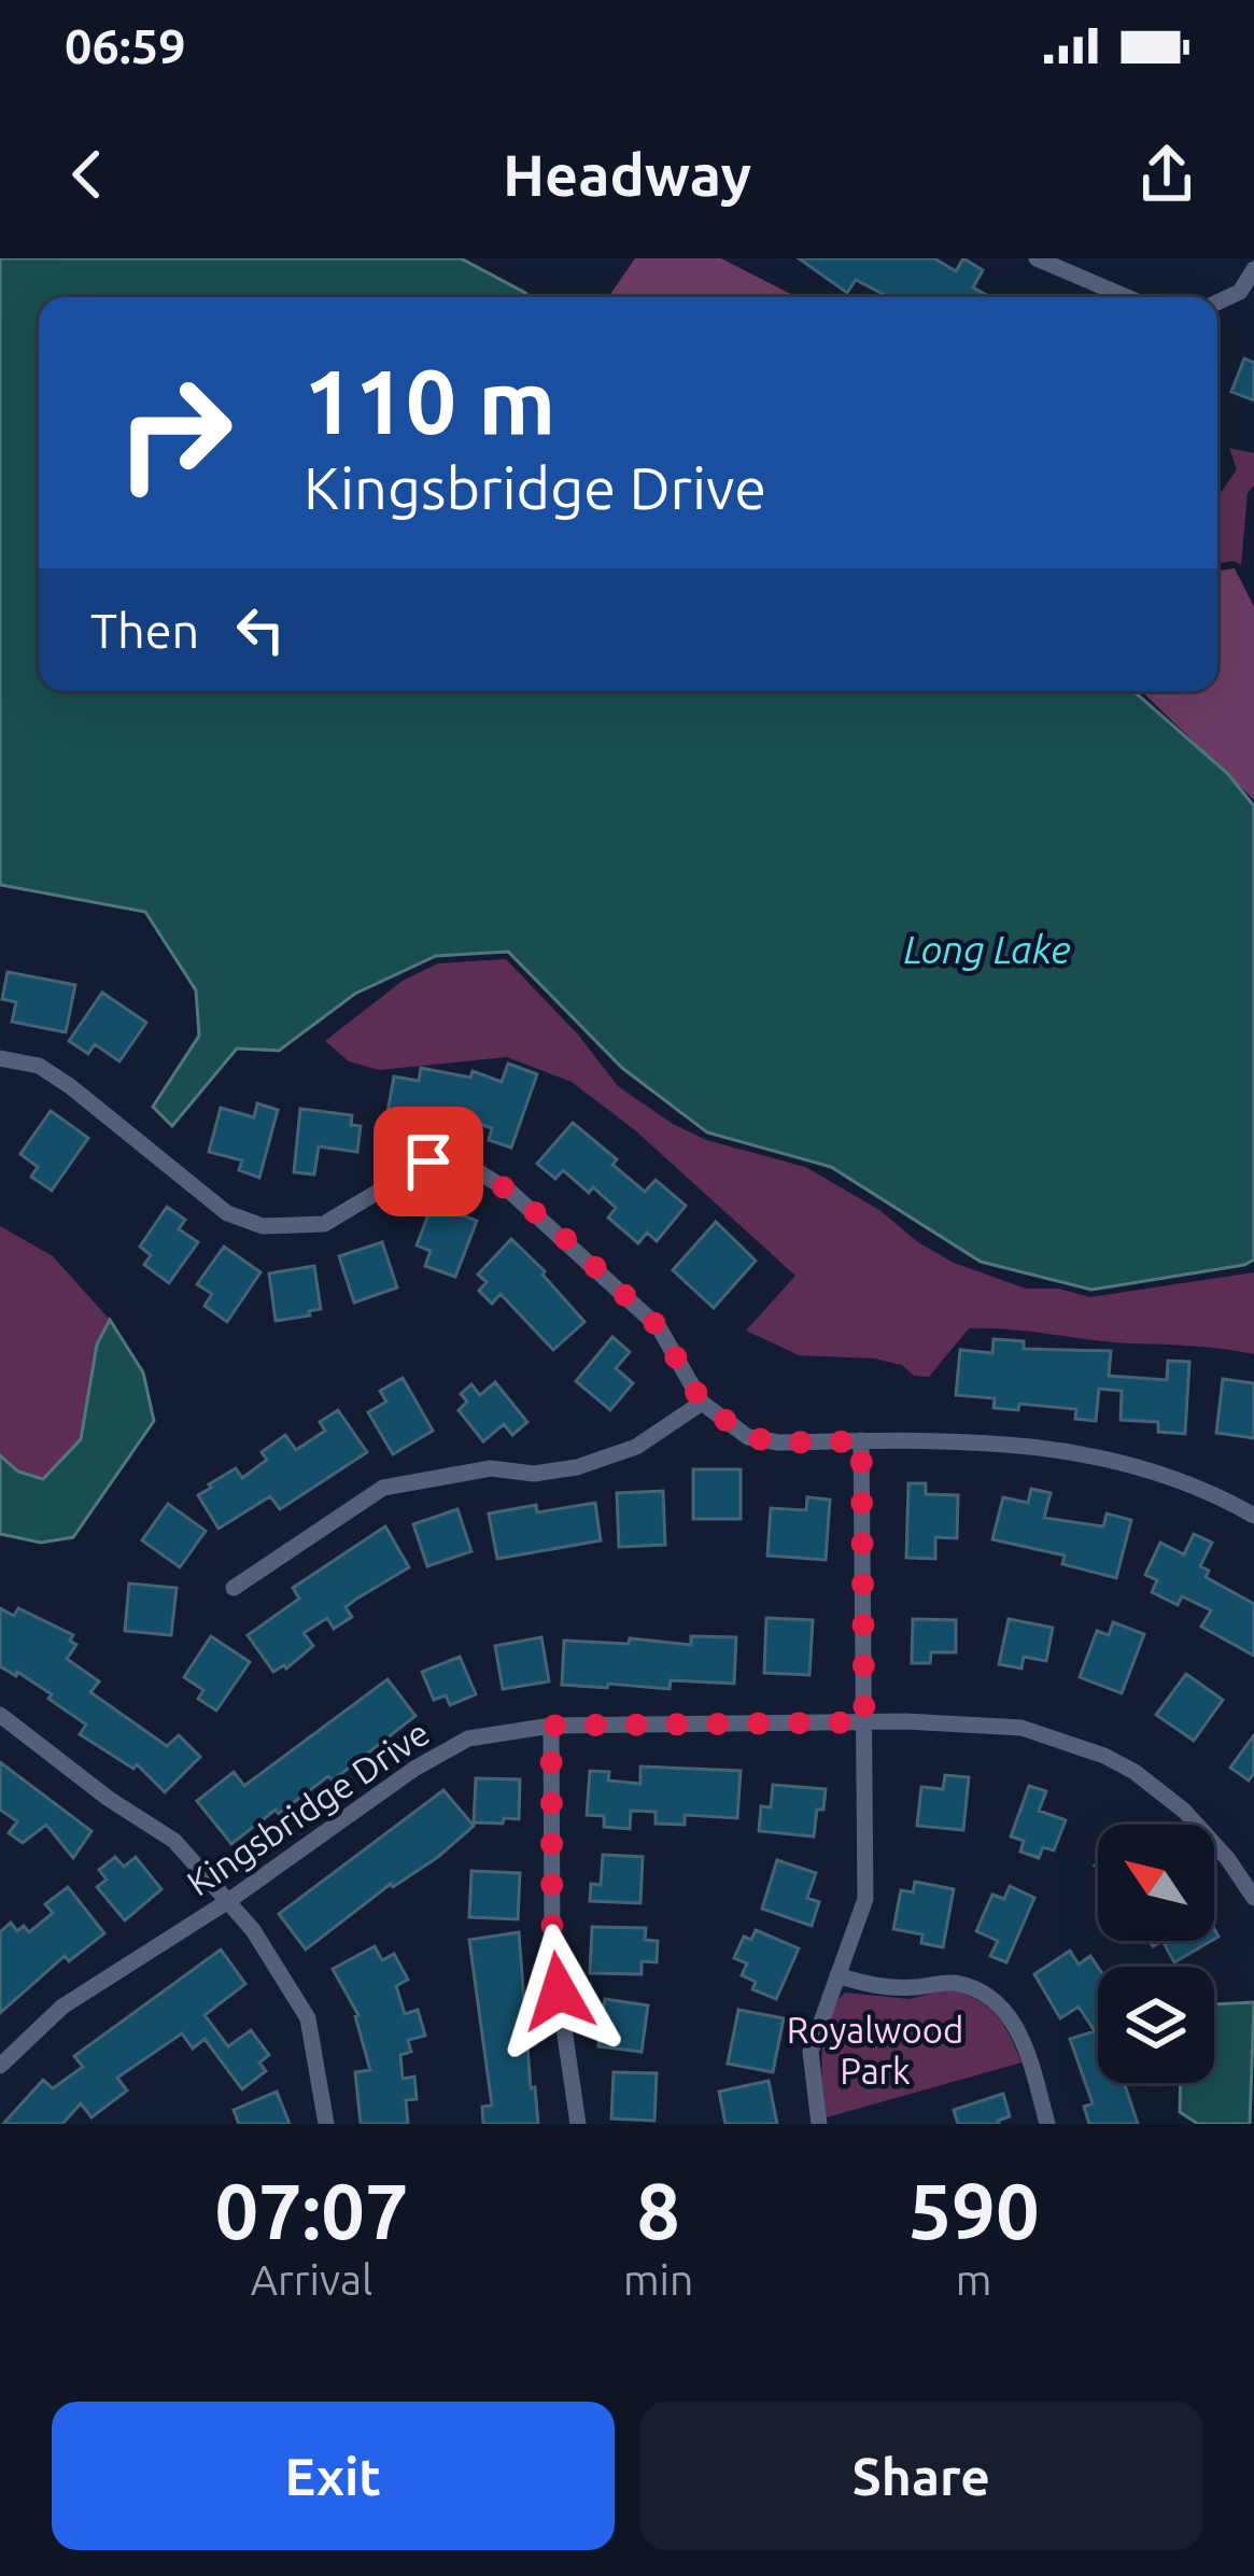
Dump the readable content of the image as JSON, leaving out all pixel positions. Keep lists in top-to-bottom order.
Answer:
{
  "streets": {
    "street": ["Kingsbridge Drive"]
  },
  "water": ["Long Lake"],
  "parks": ["Royalwood Park"],
  "north": "top left",
  "page": {
    "status": "06:59",
    "header": "Headway",
    "turn": ["110 m", "Kingsbridge Drive"],
    "then": "Then",
    "eta": [
      "07:07",
      "Arrival",
      "8",
      "min",
      "590",
      "m"
    ],
    "buttons": ["Exit", "Share"]
  }
}
